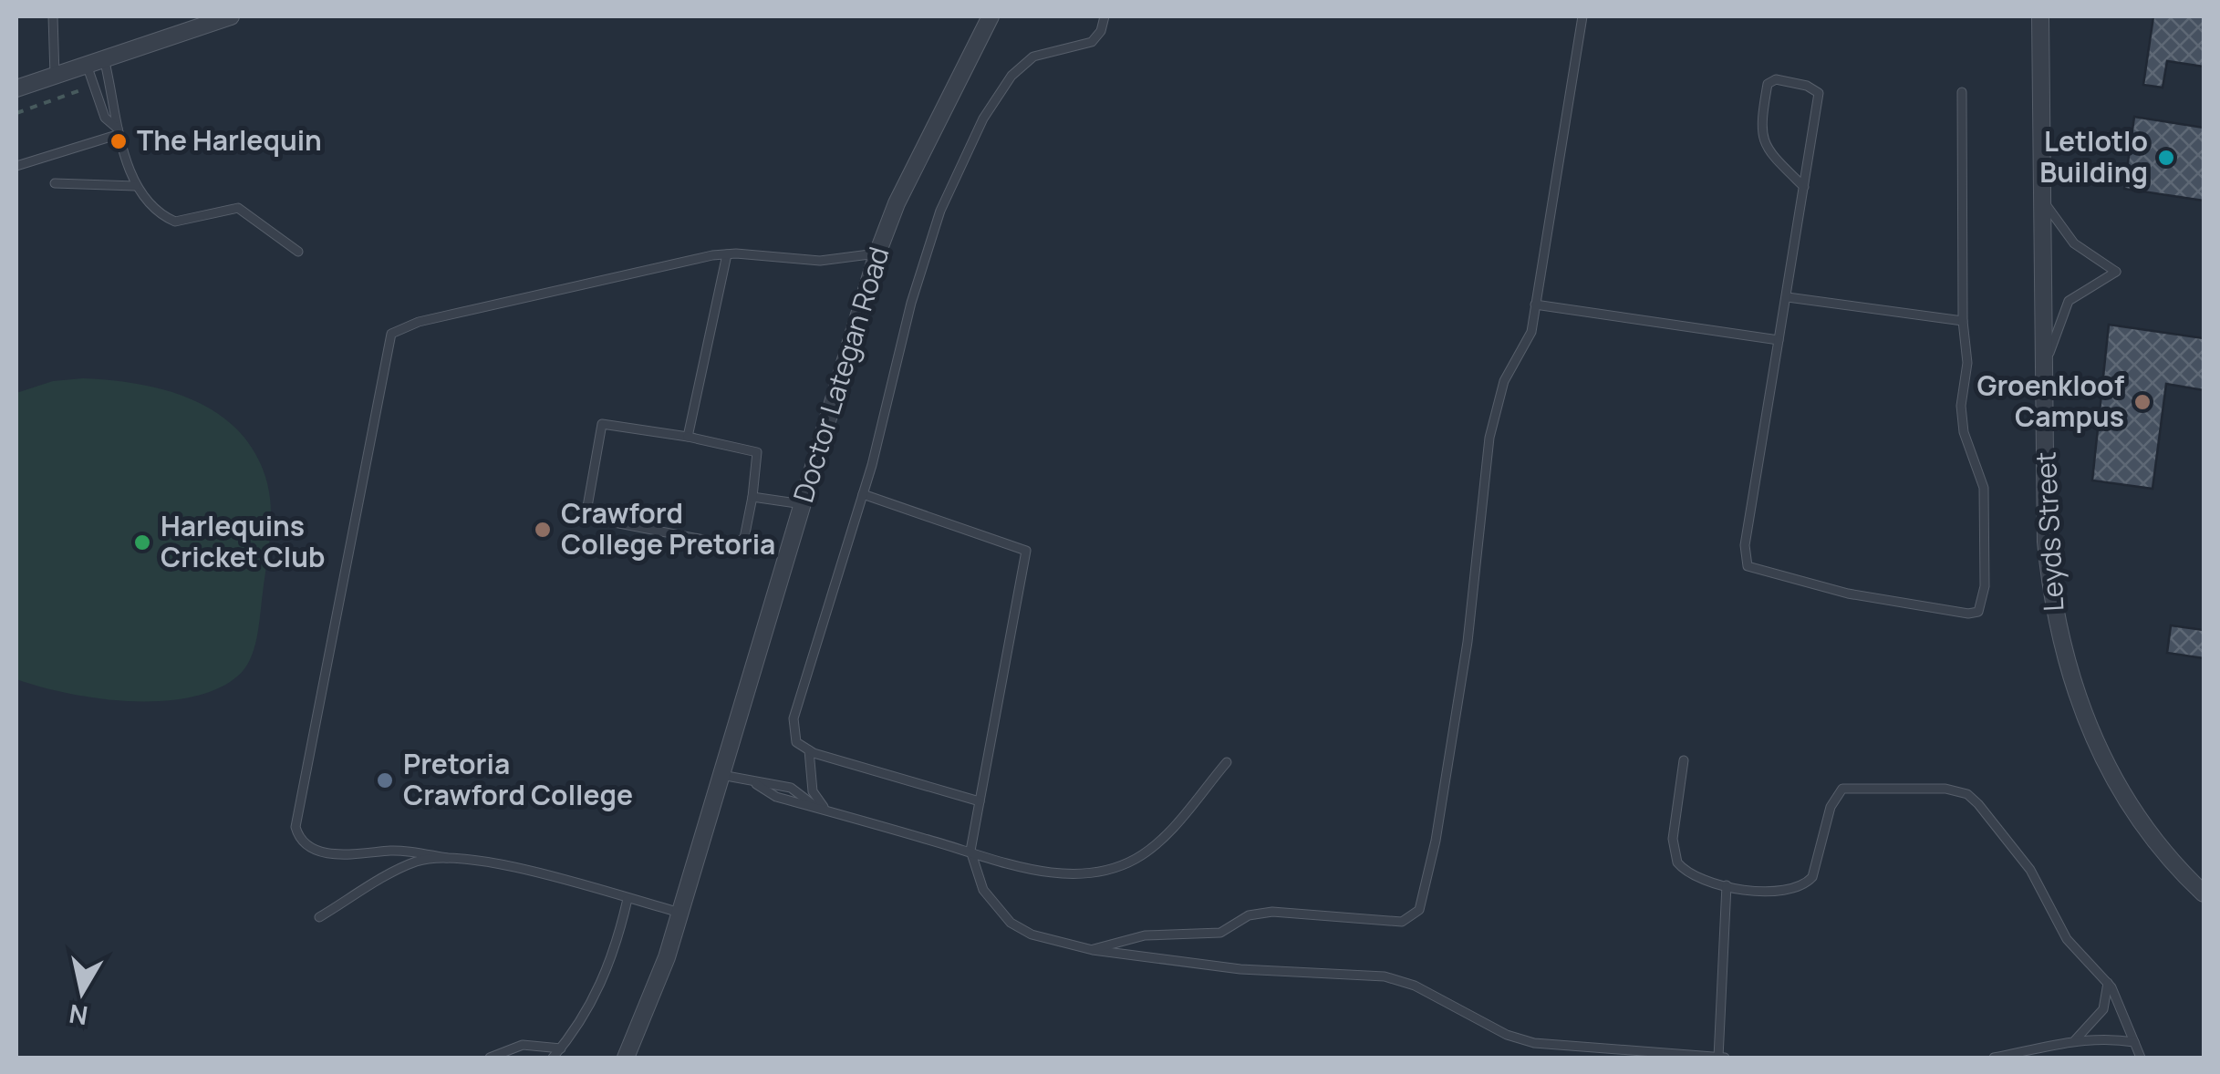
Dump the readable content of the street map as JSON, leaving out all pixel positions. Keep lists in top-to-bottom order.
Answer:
{
  "streets": {
    "street": ["Doctor Lategan Road", "Leyds Street"]
  },
  "places": [
    "The Harlequin",
    "Letlotlo Building",
    "Groenkloof Campus",
    "Crawford College Pretoria",
    "Harlequins Cricket Club",
    "Pretoria Crawford College"
  ],
  "north": "bottom"
}
